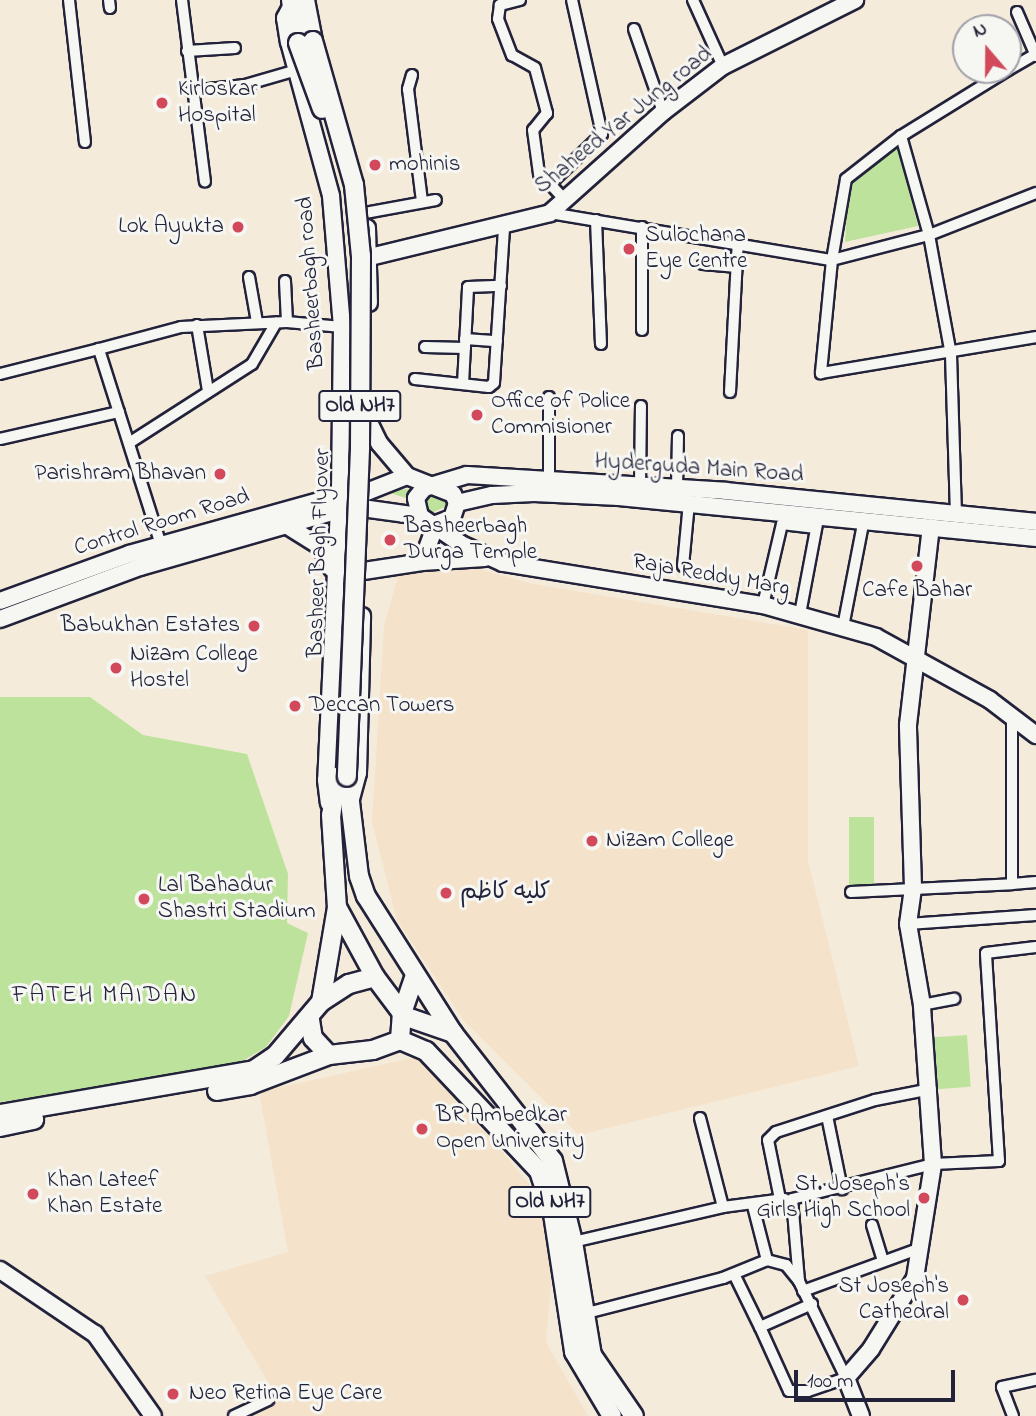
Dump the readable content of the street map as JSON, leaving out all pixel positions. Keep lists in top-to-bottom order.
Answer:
{
  "streets": {
    "main road": [
      "Shaheed Yar Jung road",
      "Basheerbagh road",
      "Old NH7",
      "Hyderguda Main Road",
      "Control Room Road",
      "Basheer Bagh Flyover",
      "Raja Reddy Marg"
    ]
  },
  "crossings": [
    ["Basheerbagh road", "Old NH7"],
    ["Basheerbagh road", "Control Room Road"],
    ["Basheerbagh road", "Basheer Bagh Flyover"],
    ["Old NH7", "Basheer Bagh Flyover"],
    ["Hyderguda Main Road", "Raja Reddy Marg"]
  ],
  "districts": ["FATEH MAIDAN"],
  "places": [
    "Kirloskar Hospital",
    "mohinis",
    "Lok Ayukta",
    "Sulochana Eye Centre",
    "Office of Police Commisioner",
    "Parishram Bhavan",
    "Basheerbagh Durga Temple",
    "Cafe Bahar",
    "Babukhan Estates",
    "Nizam College Hostel",
    "Deccan Towers",
    "Nizam College",
    "كليه كاظم",
    "Lal Bahadur Shastri Stadium",
    "BR Ambedkar Open University",
    "Khan Lateef Khan Estate",
    "St. Joseph's Girls High School",
    "St Joseph's Cathedral",
    "Neo Retina Eye Care"
  ],
  "scale_bar": "100 m",
  "north": "top"
}
